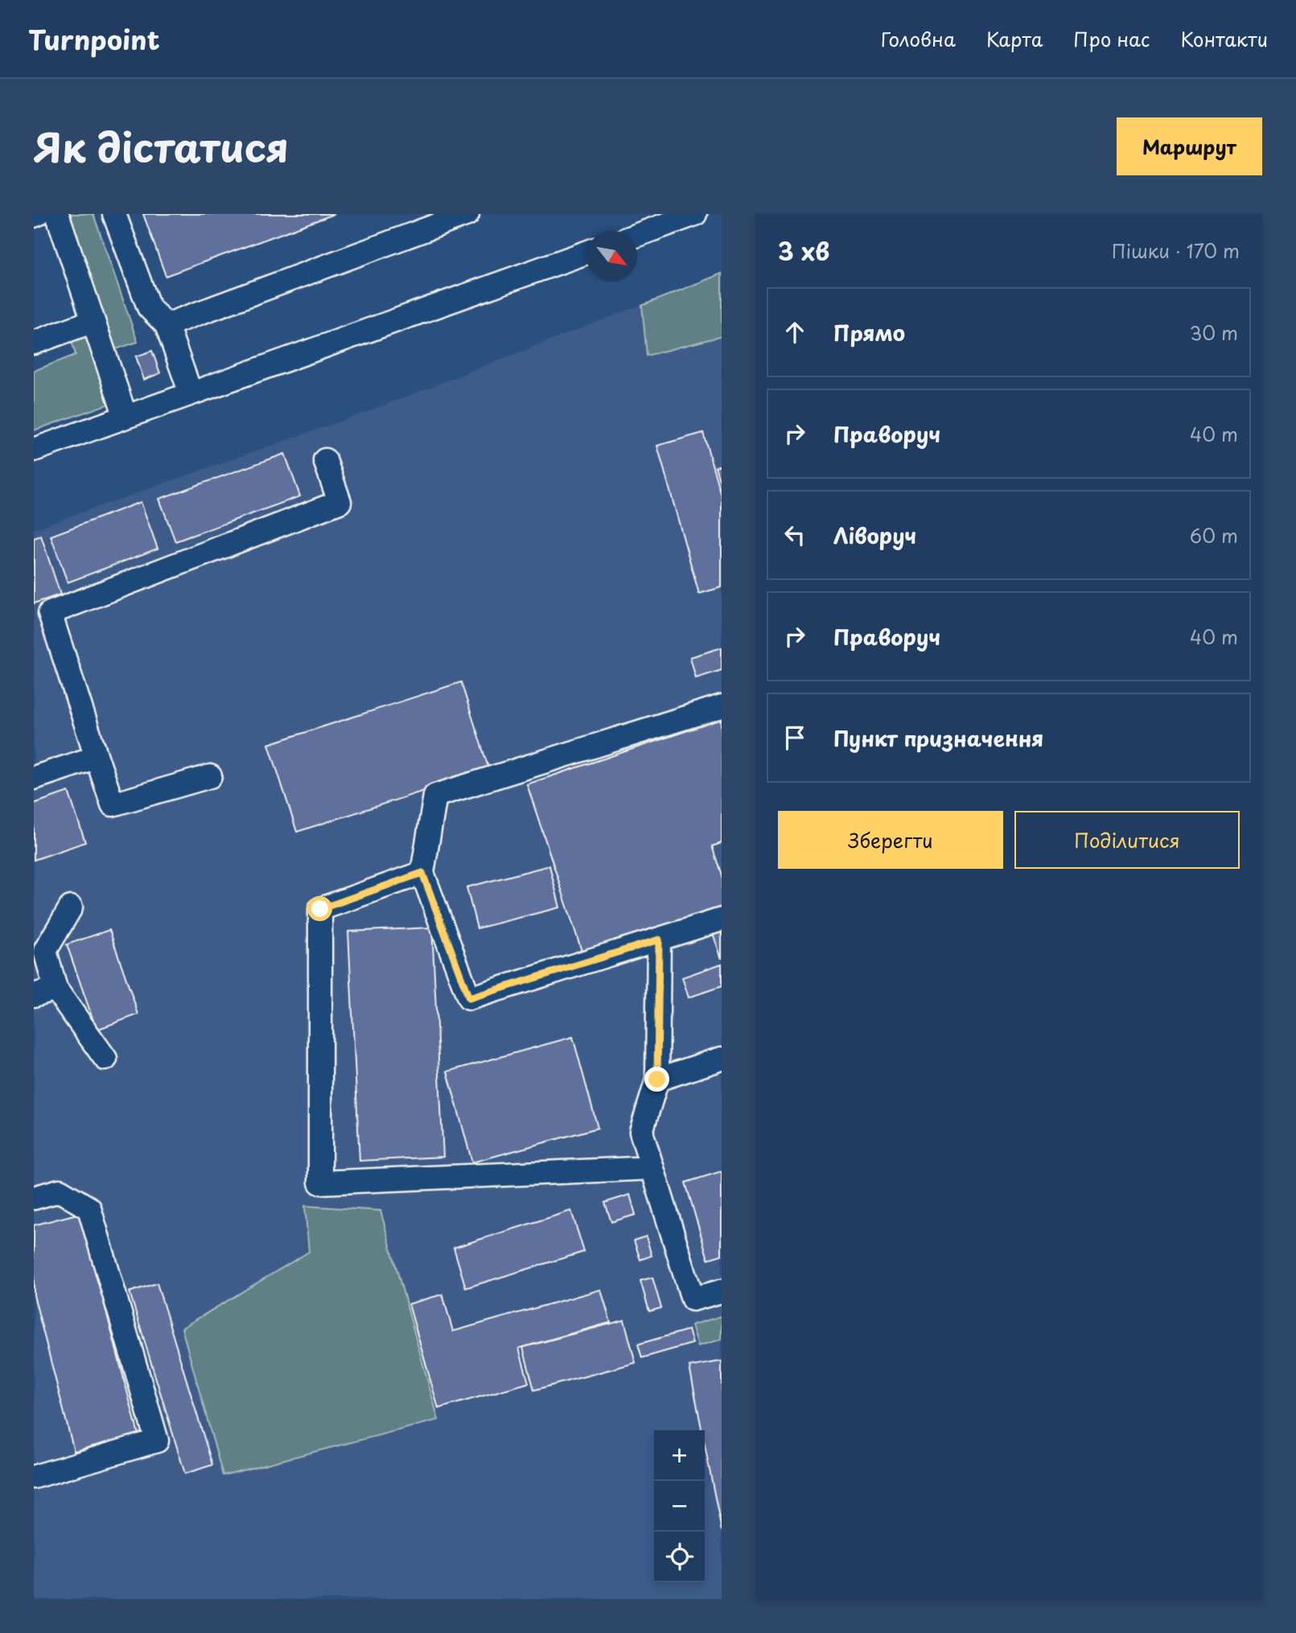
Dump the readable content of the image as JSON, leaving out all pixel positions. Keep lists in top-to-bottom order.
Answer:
{
  "north": "bottom right",
  "page": {
    "header": "Turnpoint",
    "nav": [
      "Головна",
      "Карта",
      "Про нас",
      "Контакти"
    ],
    "title": "Як дістатися",
    "buttons": [
      "Маршрут",
      ["Зберегти", "Поділитися"]
    ],
    "heading": ["3 хв", "Пішки · 170 m"],
    "list": [
      ["Прямо", "30 m"],
      ["Праворуч", "40 m"],
      ["Ліворуч", "60 m"],
      ["Праворуч", "40 m"],
      "Пункт призначення"
    ],
    "map_buttons": ["+", "−"]
  }
}
